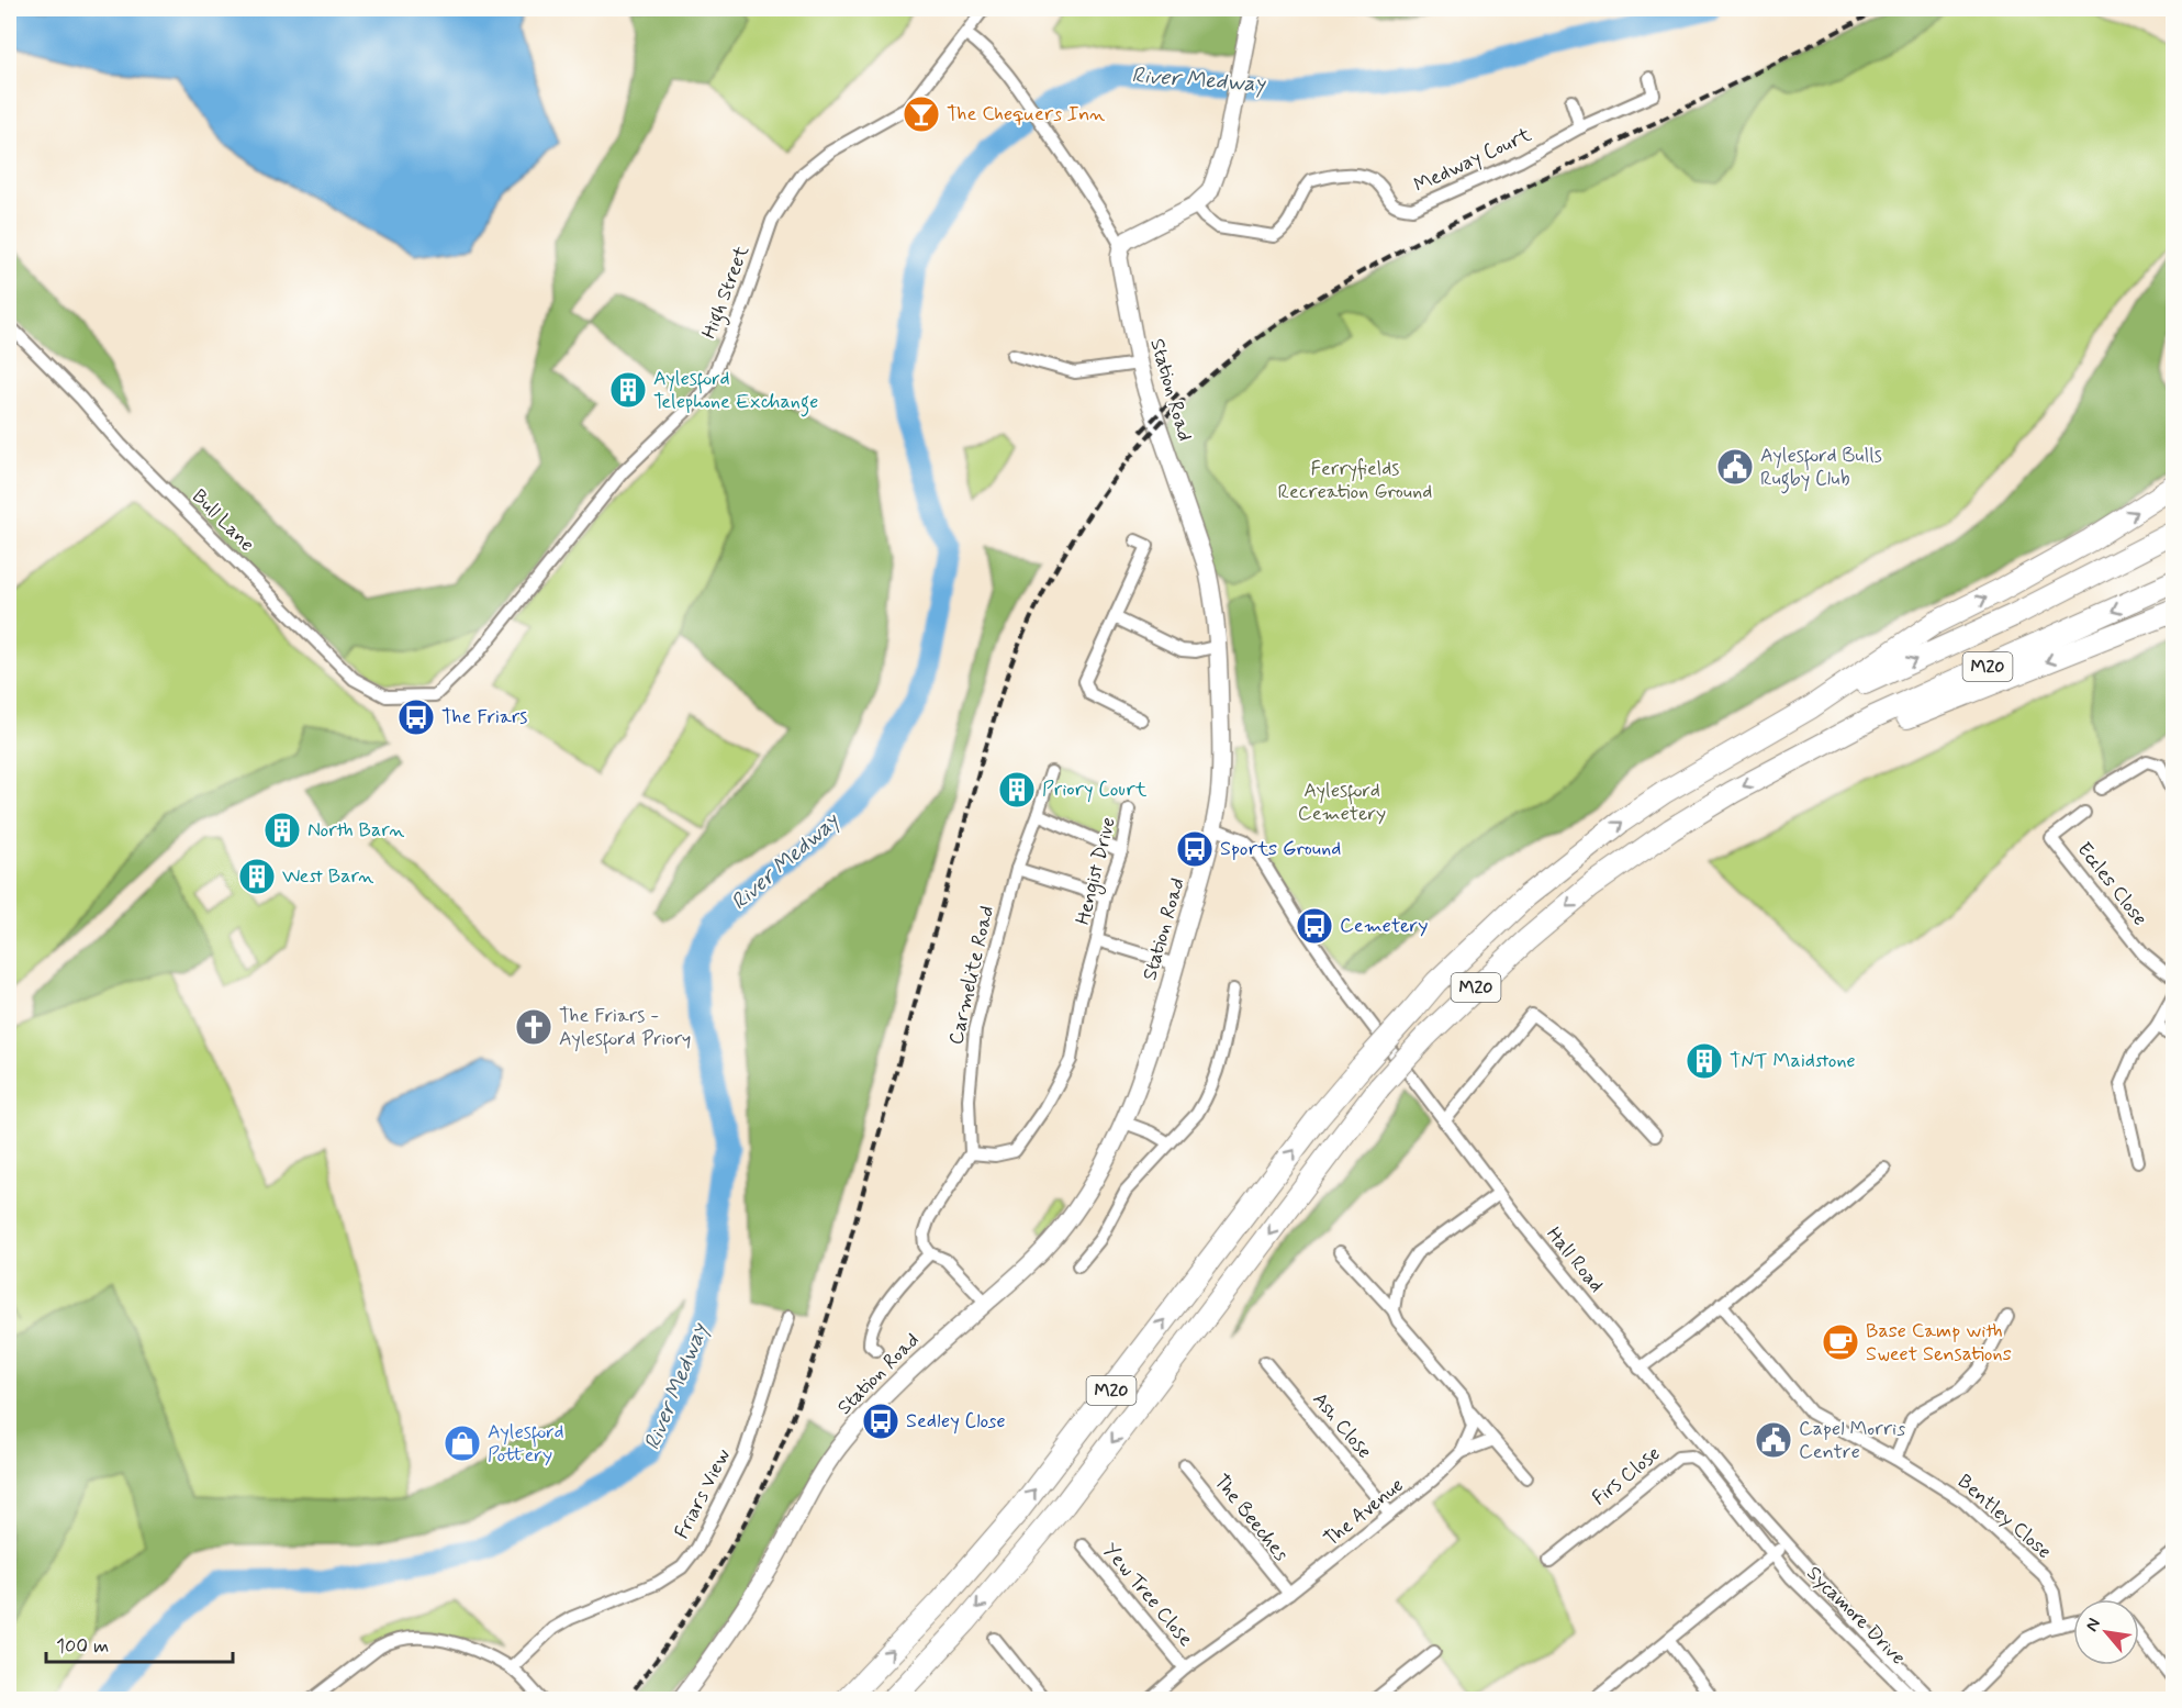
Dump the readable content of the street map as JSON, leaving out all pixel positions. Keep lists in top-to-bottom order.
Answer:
{
  "streets": {
    "highway": ["M20"],
    "street": [
      "Medway Court",
      "High Street",
      "Station Road",
      "Bull Lane",
      "Hengist Drive",
      "Eccles Close",
      "Carmelite Road",
      "Hall Road",
      "Ash Close",
      "Firs Close",
      "Friars View",
      "The Avenue",
      "Bentley Close",
      "The Beeches",
      "Yew Tree Close",
      "Sycamore Drive"
    ]
  },
  "crossings": [
    ["High Street", "Station Road"],
    ["High Street", "Bull Lane"],
    ["Station Road", "Hengist Drive"],
    ["Station Road", "Hall Road"],
    ["Hengist Drive", "Carmelite Road"],
    ["Ash Close", "The Avenue"],
    ["Firs Close", "Sycamore Drive"],
    ["The Avenue", "The Beeches"],
    ["The Avenue", "Yew Tree Close"]
  ],
  "water": ["River Medway"],
  "parks": ["Ferryfields Recreation Ground", "Aylesford Cemetery"],
  "places": {
    "bar": ["The Chequers Inn"],
    "building": [
      "Aylesford Telephone Exchange",
      "Priory Court",
      "North Barn",
      "West Barn",
      "TNT Maidstone"
    ],
    "public building": ["Aylesford Bulls Rugby Club", "Capel Morris Centre"],
    "bus stop": [
      "The Friars",
      "Sports Ground",
      "Cemetery",
      "Sedley Close"
    ],
    "church": ["The Friars - Aylesford Priory"],
    "cafe": ["Base Camp with Sweet Sensations"],
    "shop": ["Aylesford Pottery"]
  },
  "scale_bar": "100 m",
  "north": "top left"
}
